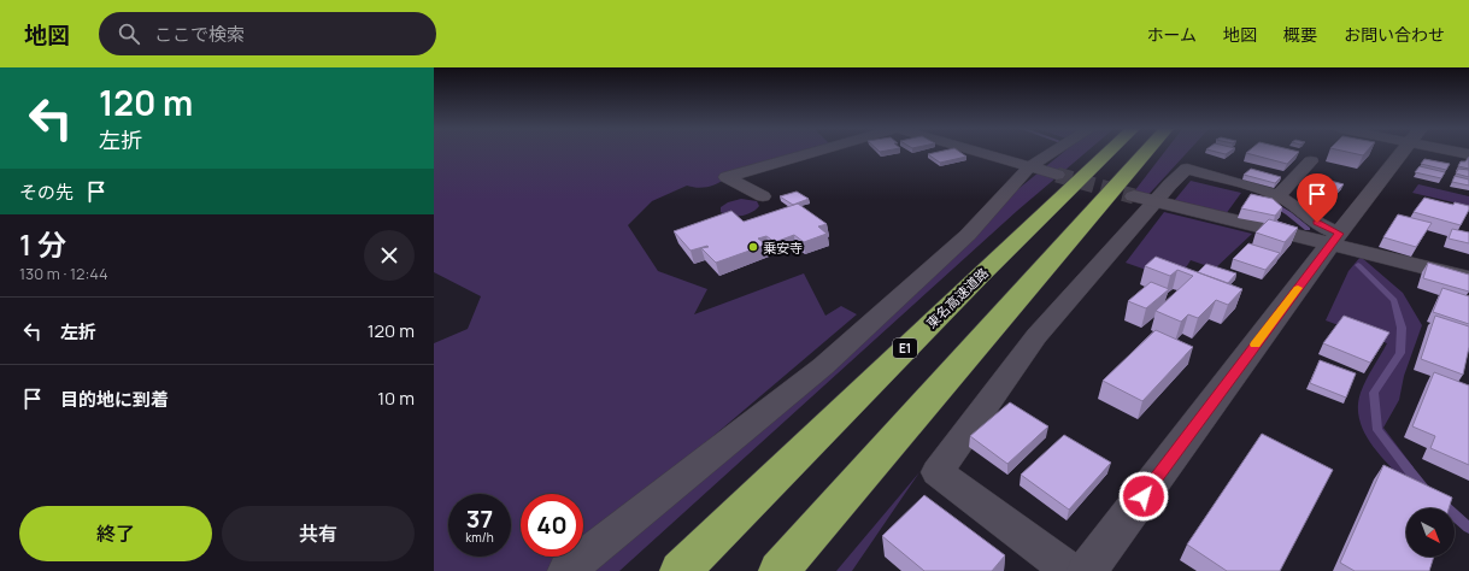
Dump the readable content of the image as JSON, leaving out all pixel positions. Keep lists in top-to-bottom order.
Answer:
{
  "streets": {
    "highway": ["東名高速道路", "E1"]
  },
  "places": ["乗安寺"],
  "north": "bottom right",
  "page": {
    "header": "地図",
    "search": "ここで検索",
    "nav": [
      "ホーム",
      "地図",
      "概要",
      "お問い合わせ"
    ],
    "turn": ["120 m", "左折"],
    "then": "その先",
    "heading": ["1 分", "130 m · 12:44"],
    "list": [
      {
        "name": "左折",
        "value": "120 m"
      },
      {
        "name": "目的地に到着",
        "value": "10 m"
      }
    ],
    "speed": "37 km/h",
    "limit": "40",
    "buttons": ["終了", "共有"]
  }
}
